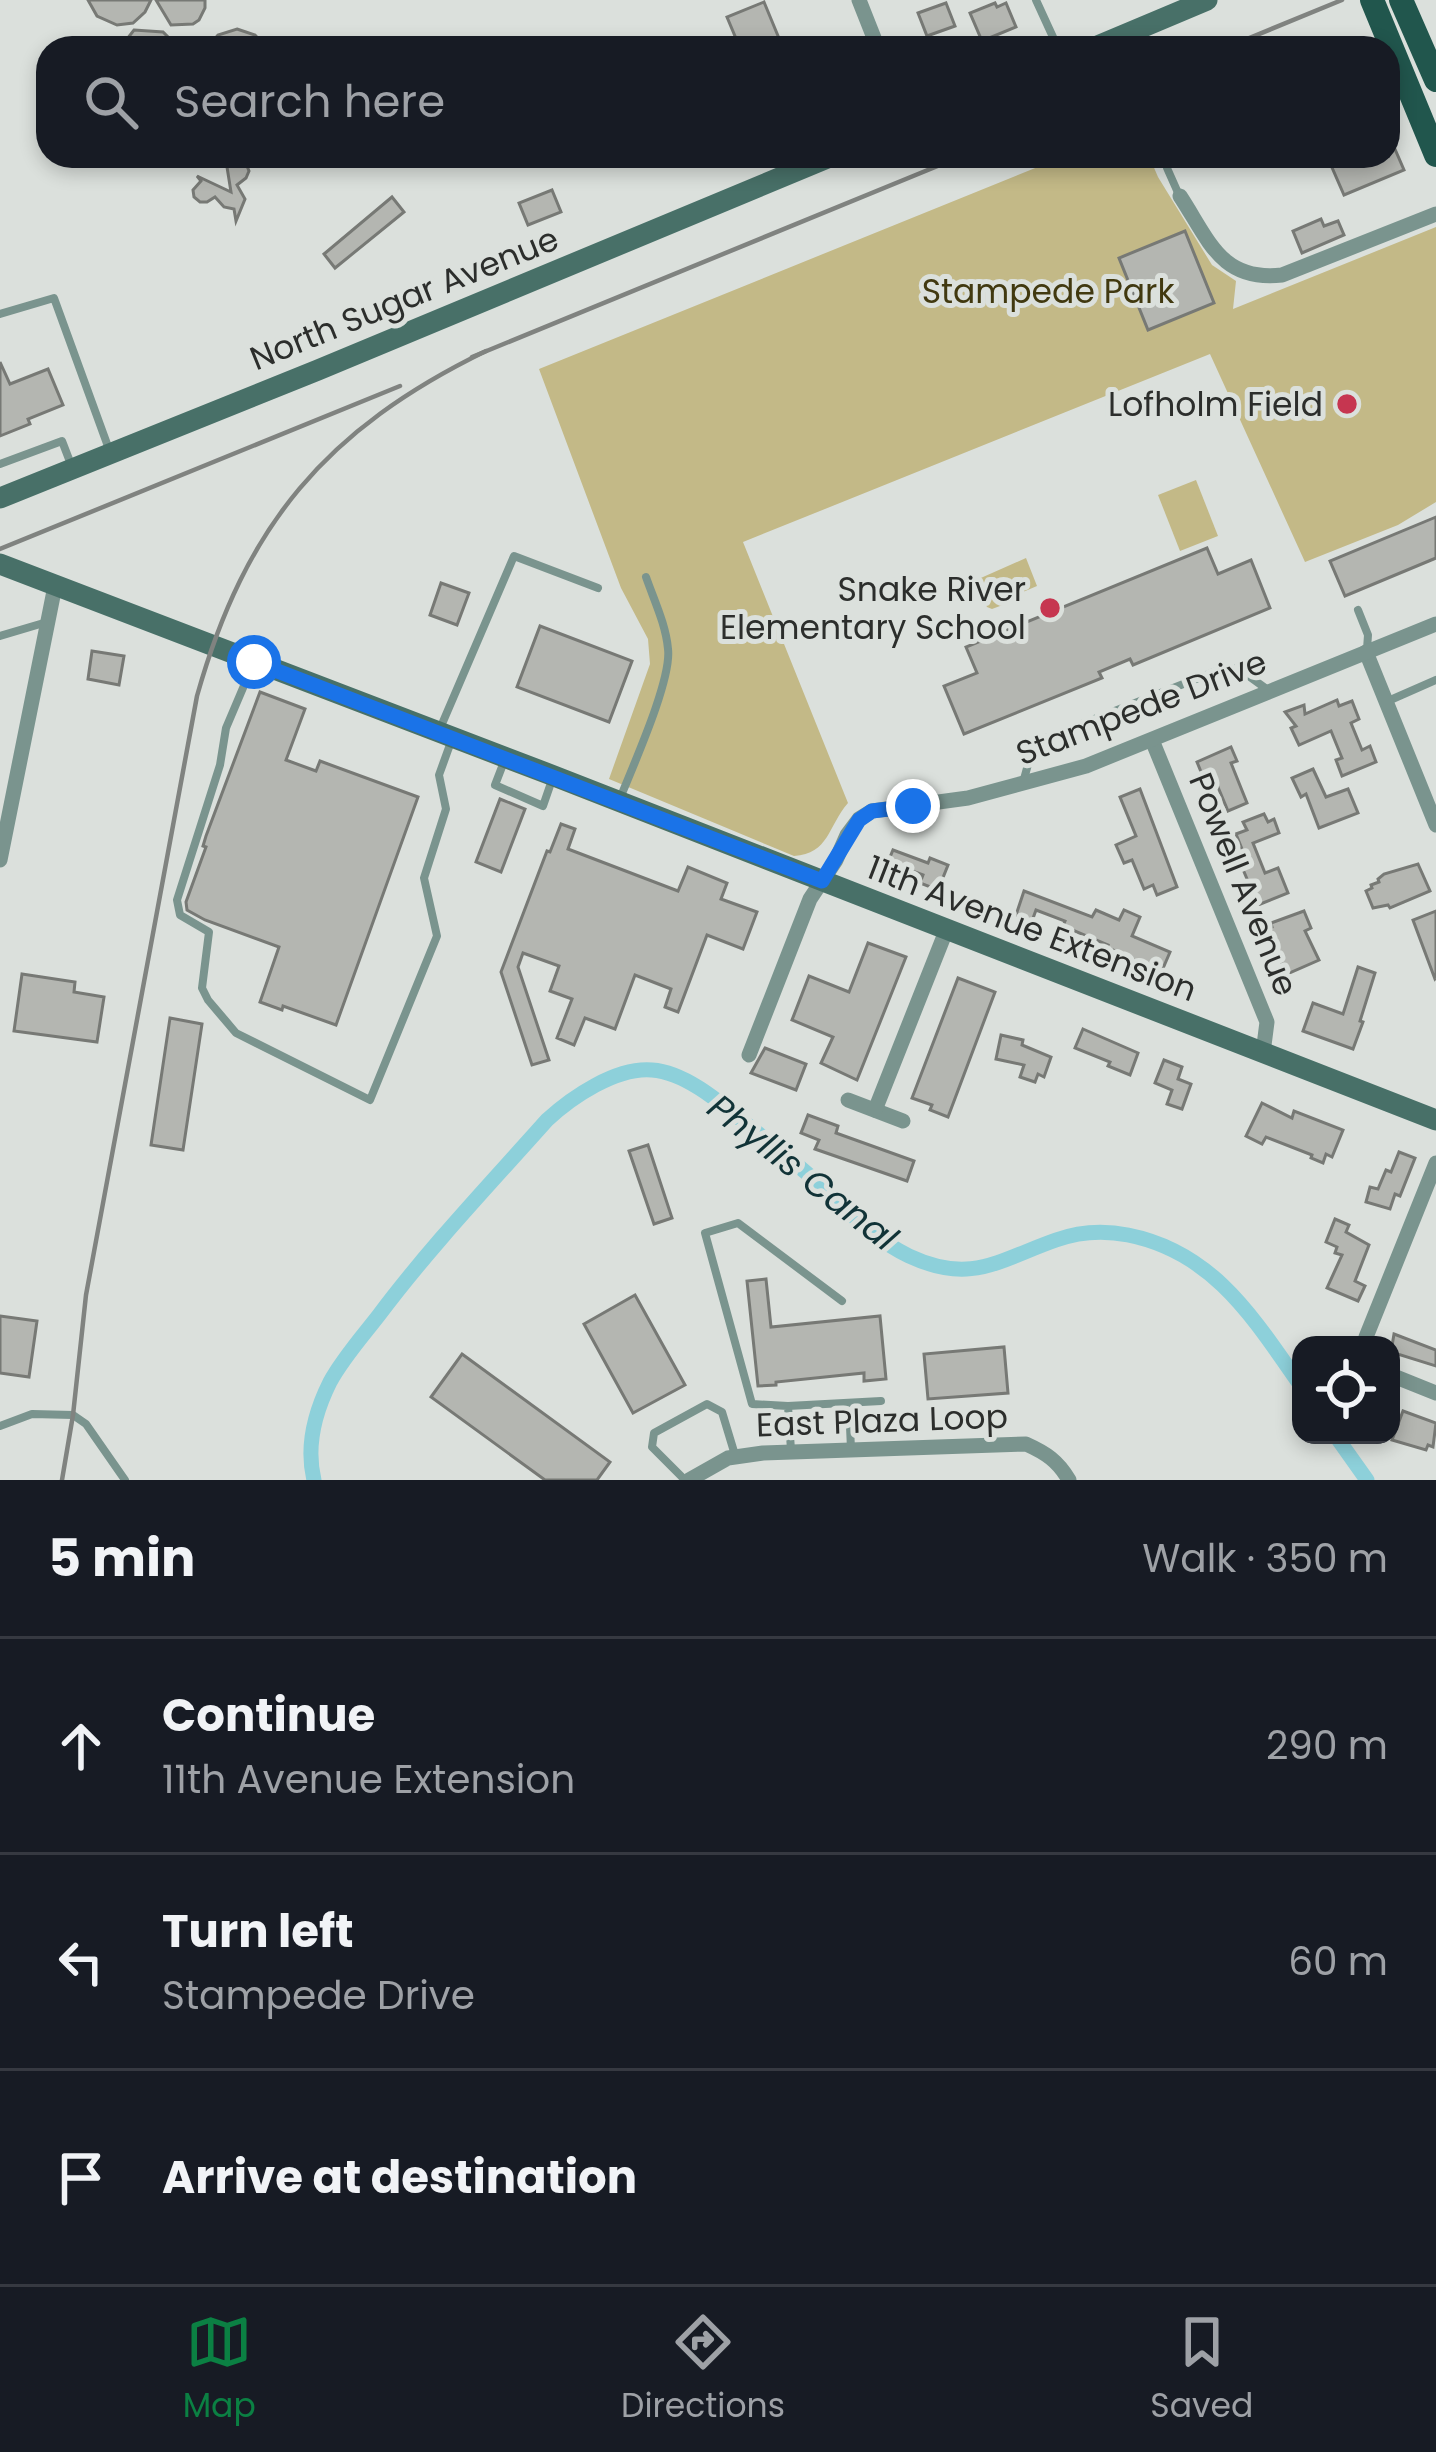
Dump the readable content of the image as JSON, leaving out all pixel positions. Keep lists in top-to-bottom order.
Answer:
{
  "streets": {
    "street": [
      "North Sugar Avenue",
      "Stampede Drive",
      "Powell Avenue",
      "11th Avenue Extension",
      "East Plaza Loop"
    ]
  },
  "crossings": [
    ["Stampede Drive", "Powell Avenue"],
    ["Stampede Drive", "11th Avenue Extension"],
    ["Powell Avenue", "11th Avenue Extension"]
  ],
  "water": ["Phyllis Canal"],
  "parks": ["Stampede Park"],
  "places": ["Lofholm Field", "Snake River Elementary School"],
  "page": {
    "search": "Search here",
    "heading": ["5 min", "Walk · 350 m"],
    "list": [
      ["Continue", "11th Avenue Extension", "290 m"],
      ["Turn left", "Stampede Drive", "60 m"],
      "Arrive at destination"
    ],
    "nav": ["Map", "Directions", "Saved"]
  }
}
